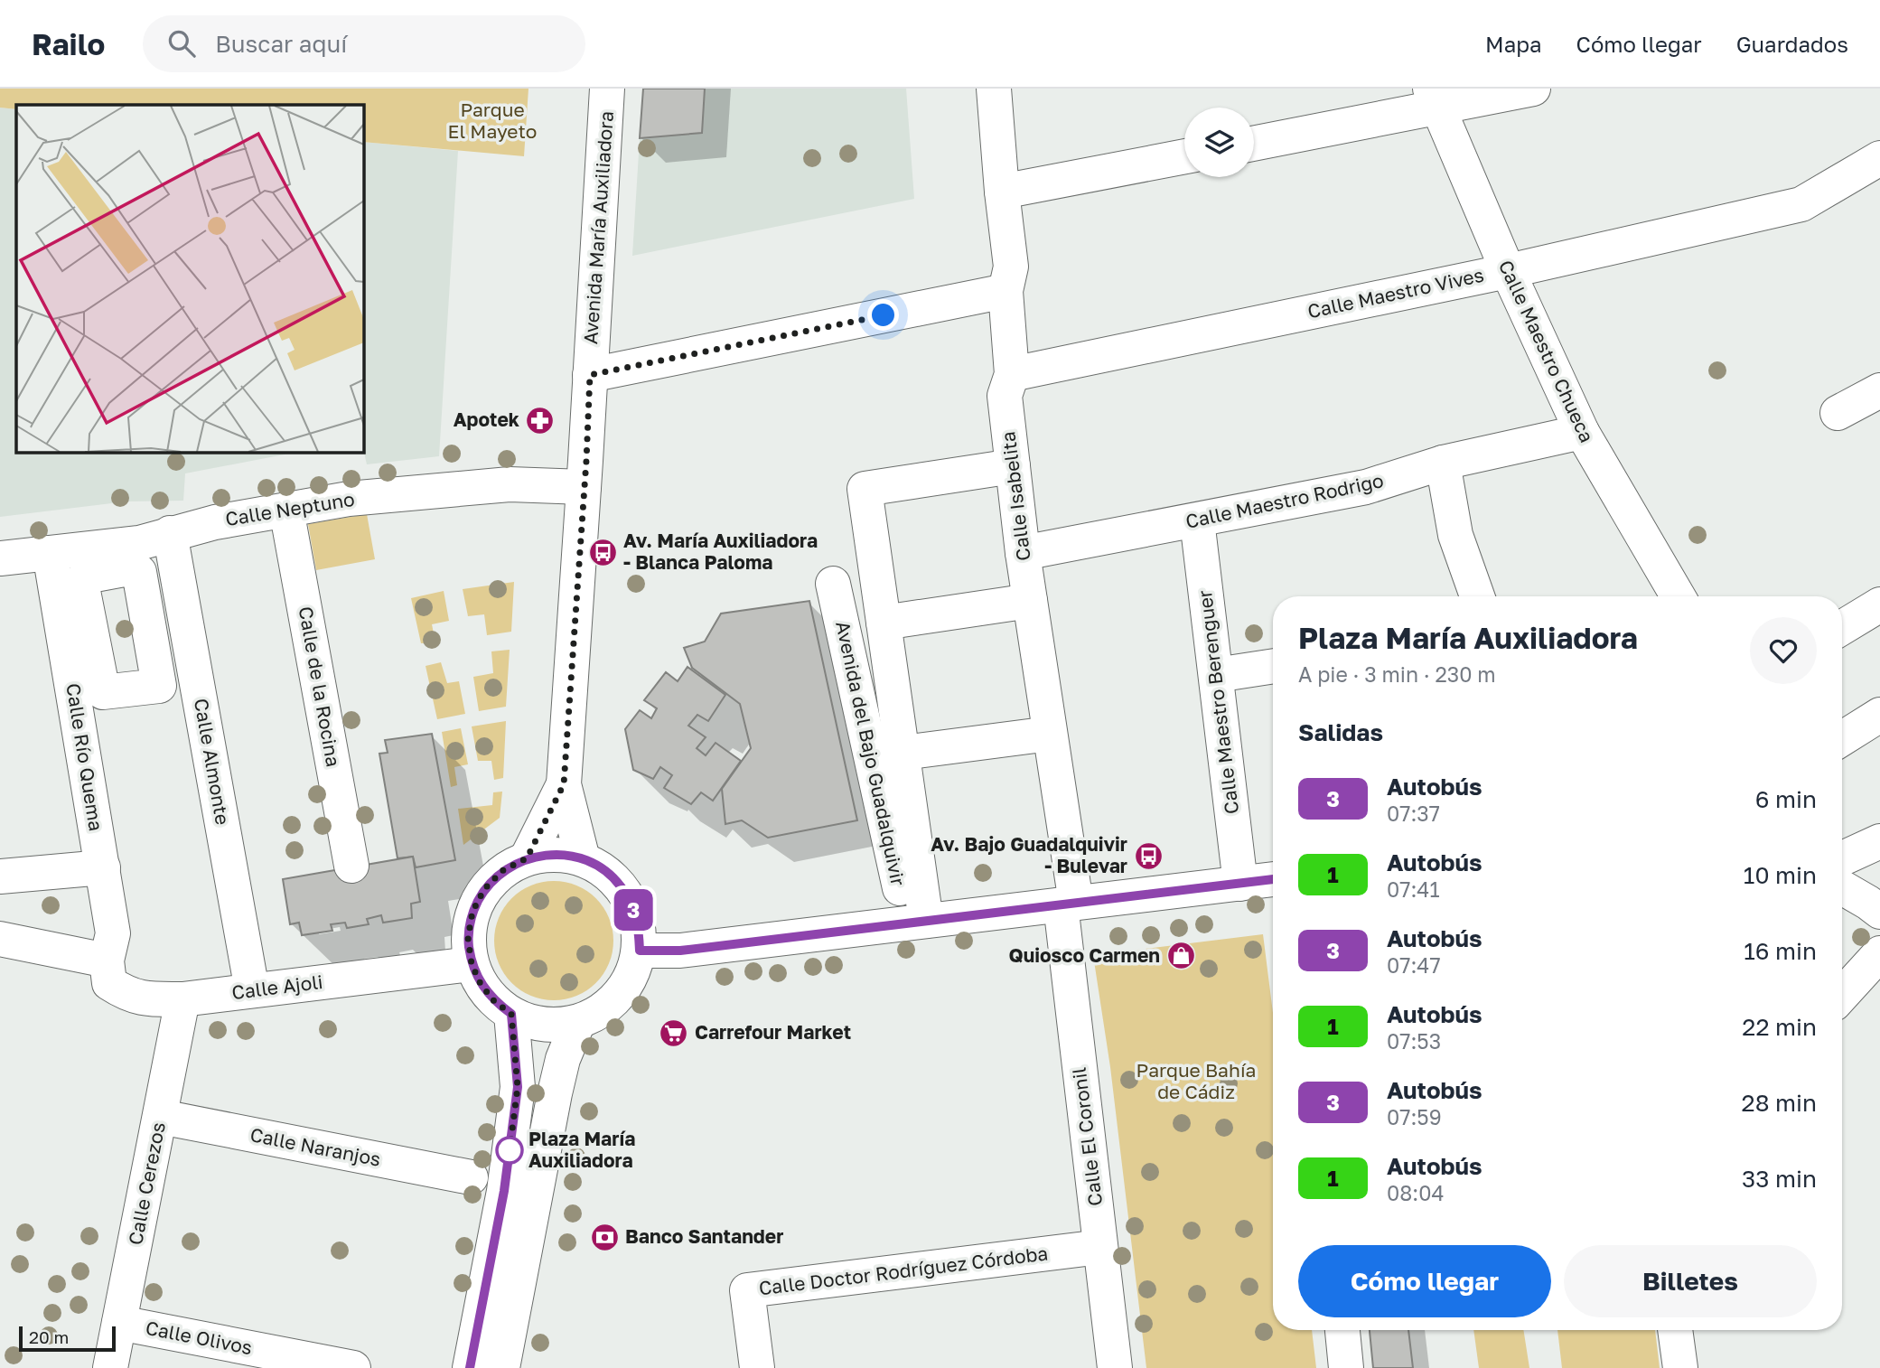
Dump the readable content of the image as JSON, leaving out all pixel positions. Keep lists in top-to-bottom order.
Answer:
{
  "streets": {
    "street": [
      "Avenida María Auxiliadora",
      "Calle Maestro Vives",
      "Calle Maestro Chueca",
      "Calle Isabelita",
      "Calle Maestro Rodrigo",
      "Calle Neptuno",
      "Calle de la Rocina",
      "Calle Maestro Berenguer",
      "Avenida del Bajo Guadalquivir",
      "Calle Río Quema",
      "Calle Almonte",
      "Calle Ajoli",
      "Calle El Coronil",
      "Calle Naranjos",
      "Calle Cerezos",
      "Calle Doctor Rodríguez Córdoba",
      "Calle Olivos"
    ]
  },
  "crossings": [
    ["Avenida María Auxiliadora", "Calle Neptuno"],
    ["Avenida María Auxiliadora", "Calle Ajoli"],
    ["Calle Maestro Vives", "Calle Maestro Chueca"],
    ["Calle Maestro Vives", "Calle Isabelita"],
    ["Calle Maestro Chueca", "Calle Maestro Rodrigo"],
    ["Calle Isabelita", "Calle Maestro Rodrigo"],
    ["Calle Isabelita", "Calle El Coronil"],
    ["Calle Maestro Rodrigo", "Calle Maestro Berenguer"],
    ["Calle Neptuno", "Calle de la Rocina"],
    ["Calle Neptuno", "Calle Río Quema"],
    ["Calle Neptuno", "Calle Almonte"],
    ["Calle Río Quema", "Calle Ajoli"],
    ["Calle Almonte", "Calle Ajoli"],
    ["Calle Ajoli", "Calle Cerezos"],
    ["Calle El Coronil", "Calle Doctor Rodríguez Córdoba"],
    ["Calle Naranjos", "Calle Cerezos"],
    ["Calle Cerezos", "Calle Olivos"]
  ],
  "parks": ["Parque El Mayeto", "Parque Bahía de Cádiz"],
  "places": {
    "pharmacy": ["Apotek"],
    "bus stop": ["Av. María Auxiliadora - Blanca Paloma", "Av. Bajo Guadalquivir - Bulevar"],
    "shop": ["Quiosco Carmen"],
    "supermarket": ["Carrefour Market"],
    "other": ["Plaza María Auxiliadora"],
    "bank": ["Banco Santander"]
  },
  "lines": ["bus line 3"],
  "scale_bar": "20 m",
  "page": {
    "header": "Railo",
    "search": "Buscar aquí",
    "nav": ["Mapa", "Cómo llegar", "Guardados"],
    "on_map": "3",
    "heading": [
      ["Plaza María Auxiliadora", "A pie · 3 min · 230 m"],
      "Salidas"
    ],
    "list": [
      {
        "mark": "3",
        "name": "Autobús",
        "note": "07:37",
        "value": "6 min"
      },
      {
        "mark": "1",
        "name": "Autobús",
        "note": "07:41",
        "value": "10 min"
      },
      {
        "mark": "3",
        "name": "Autobús",
        "note": "07:47",
        "value": "16 min"
      },
      {
        "mark": "1",
        "name": "Autobús",
        "note": "07:53",
        "value": "22 min"
      },
      {
        "mark": "3",
        "name": "Autobús",
        "note": "07:59",
        "value": "28 min"
      },
      {
        "mark": "1",
        "name": "Autobús",
        "note": "08:04",
        "value": "33 min"
      }
    ],
    "buttons": ["Cómo llegar", "Billetes"],
    "scale": "20 m"
  }
}
